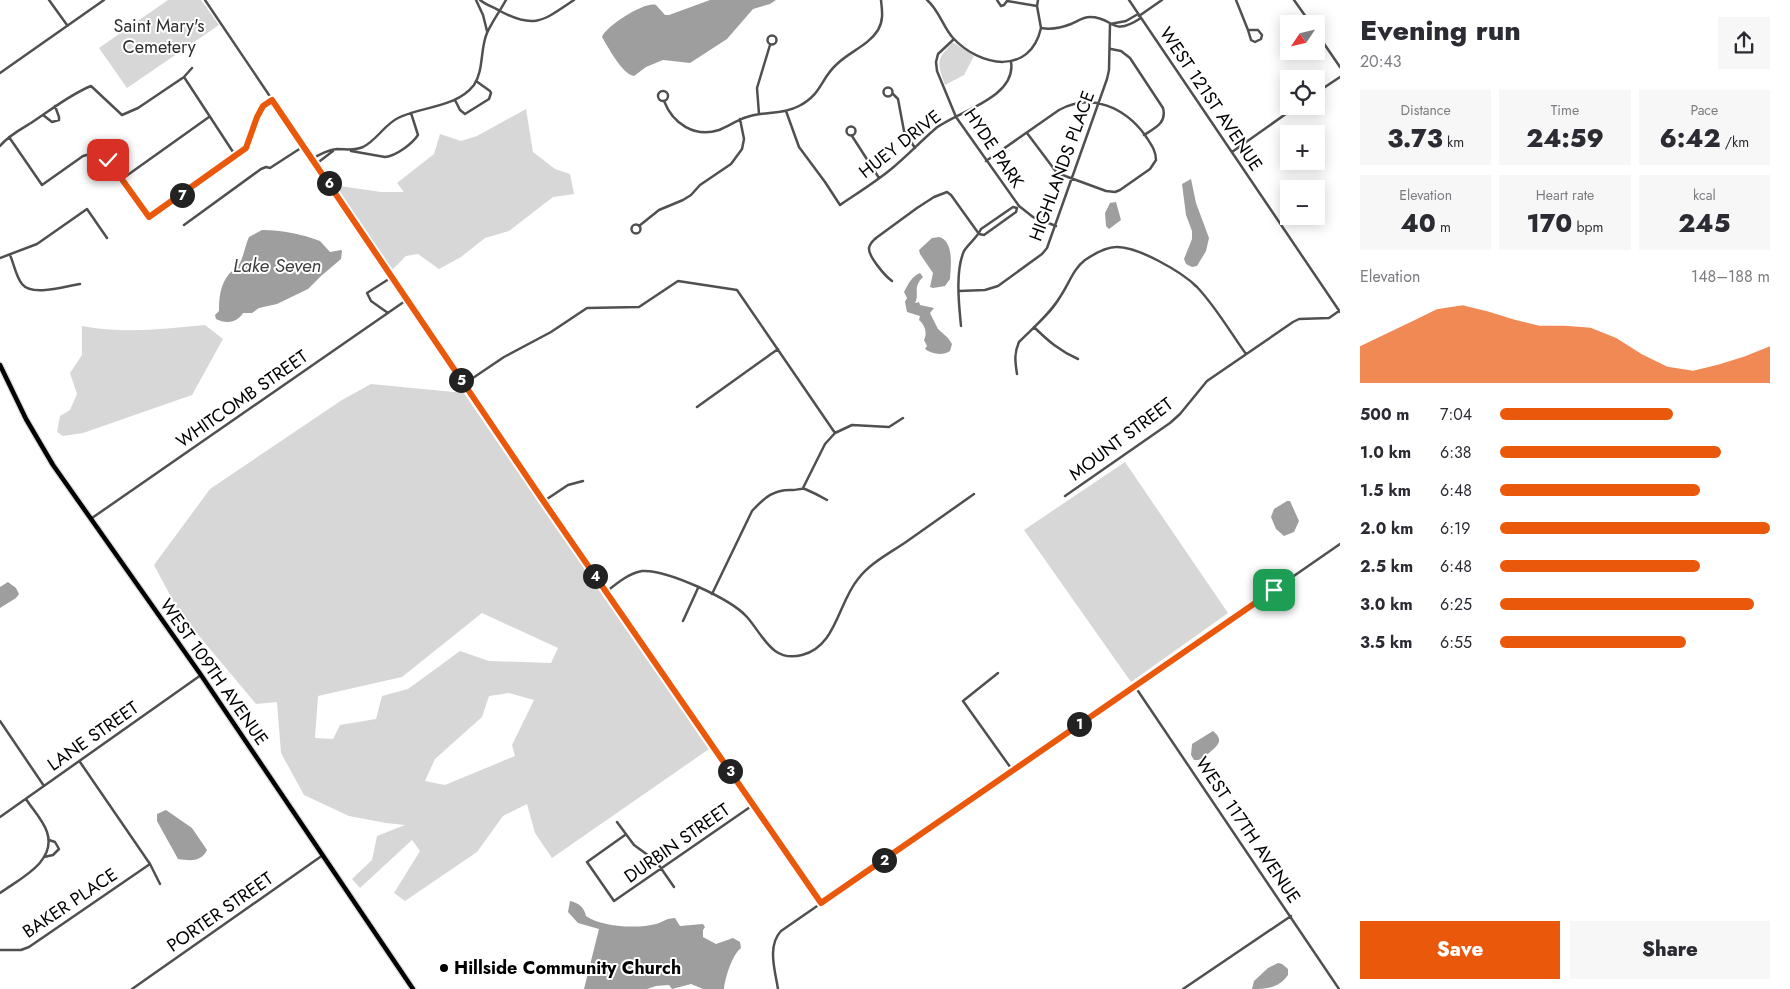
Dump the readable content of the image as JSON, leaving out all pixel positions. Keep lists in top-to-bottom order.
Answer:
{
  "streets": {
    "main road": ["WEST 109TH AVENUE"],
    "street": [
      "WEST 121ST AVENUE",
      "HUEY DRIVE",
      "HYDE PARK",
      "HIGHLANDS PLACE",
      "WHITCOMB STREET",
      "MOUNT STREET",
      "LANE STREET",
      "WEST 117TH AVENUE",
      "DURBIN STREET",
      "BAKER PLACE",
      "PORTER STREET"
    ]
  },
  "crossings": [
    ["WEST 121ST AVENUE", "MOUNT STREET"],
    ["HUEY DRIVE", "HYDE PARK"],
    ["HYDE PARK", "HIGHLANDS PLACE"],
    ["WHITCOMB STREET", "WEST 109TH AVENUE"],
    ["WEST 109TH AVENUE", "LANE STREET"],
    ["WEST 109TH AVENUE", "PORTER STREET"]
  ],
  "water": ["Lake Seven"],
  "parks": ["Saint Mary's Cemetery"],
  "places": ["Hillside Community Church"],
  "north": "bottom left",
  "page": {
    "heading": ["Evening run", "20:43"],
    "map_buttons": ["+", "−"],
    "stats": [
      ["Distance", "3.73 km"],
      ["Time", "24:59"],
      ["Pace", "6:42 /km"],
      ["Elevation", "40 m"],
      ["Heart rate", "170 bpm"],
      ["kcal", "245"]
    ],
    "pins": [
      "6",
      "7",
      "5",
      "4",
      "1",
      "3",
      "2"
    ],
    "chart": ["Elevation", "148–188 m"],
    "list": [
      {
        "name": "500 m",
        "note": "7:04"
      },
      {
        "name": "1.0 km",
        "note": "6:38"
      },
      {
        "name": "1.5 km",
        "note": "6:48"
      },
      {
        "name": "2.0 km",
        "note": "6:19"
      },
      {
        "name": "2.5 km",
        "note": "6:48"
      },
      {
        "name": "3.0 km",
        "note": "6:25"
      },
      {
        "name": "3.5 km",
        "note": "6:55"
      }
    ],
    "buttons": ["Save", "Share"]
  }
}
